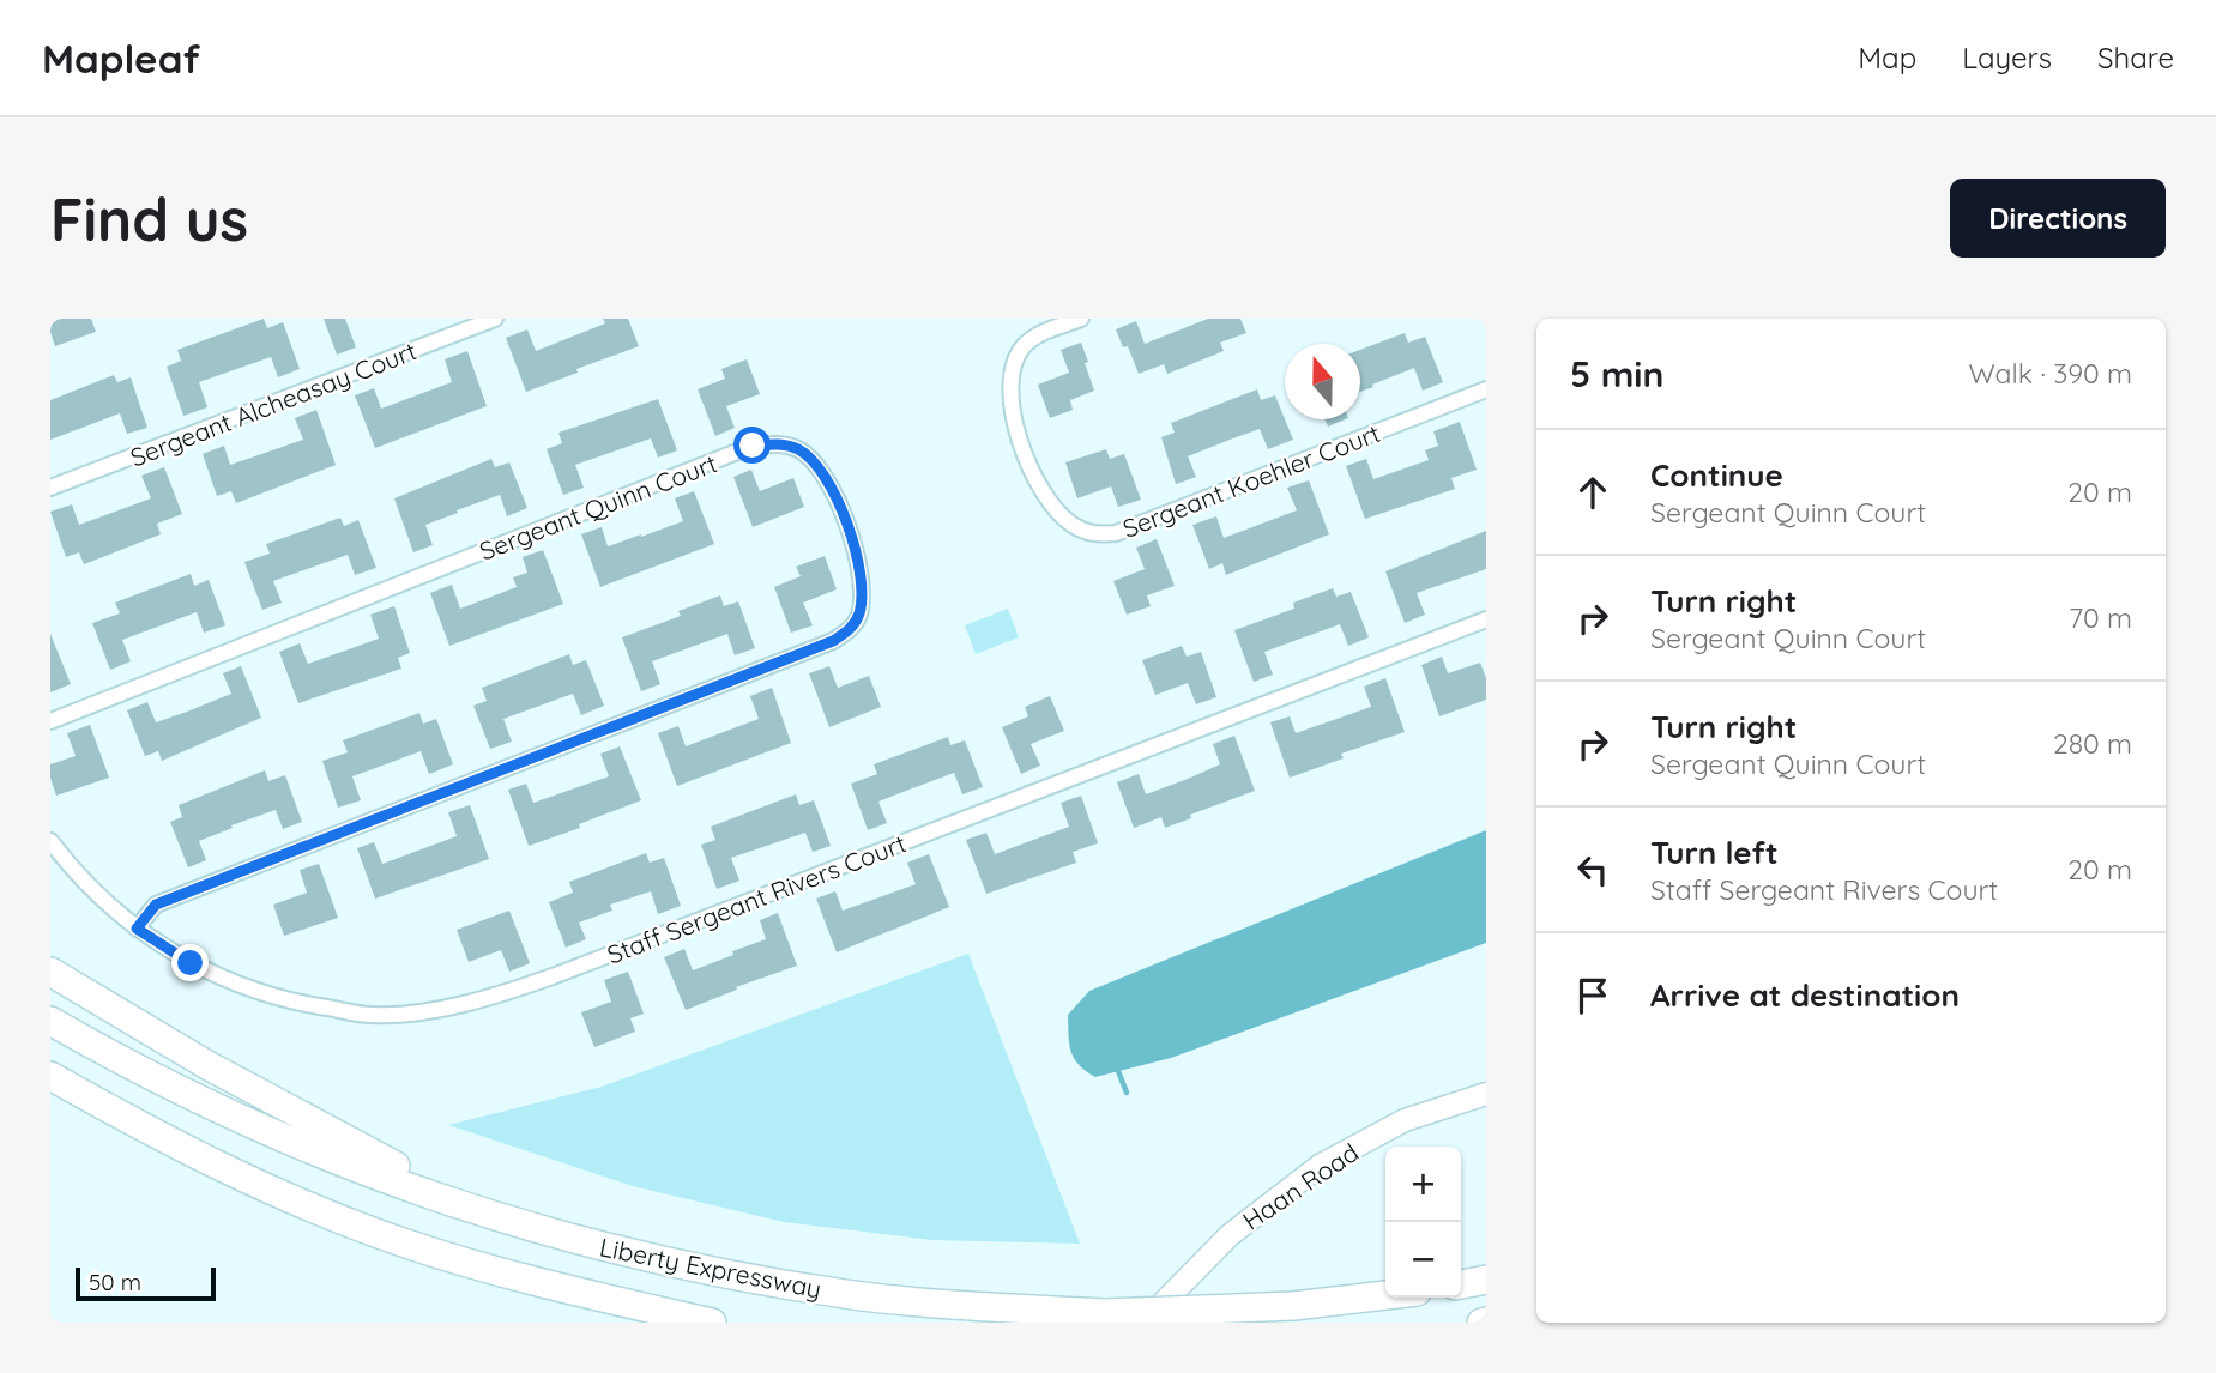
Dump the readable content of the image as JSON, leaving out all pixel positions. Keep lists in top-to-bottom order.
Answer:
{
  "streets": {
    "highway": ["Liberty Expressway"],
    "street": [
      "Sergeant Alcheasay Court",
      "Sergeant Koehler Court",
      "Sergeant Quinn Court",
      "Staff Sergeant Rivers Court",
      "Haan Road"
    ]
  },
  "crossings": [
    ["Sergeant Quinn Court", "Staff Sergeant Rivers Court"]
  ],
  "scale_bar": "50 m",
  "north": "top",
  "page": {
    "header": "Mapleaf",
    "nav": ["Map", "Layers", "Share"],
    "buttons": "Directions",
    "title": "Find us",
    "heading": ["5 min", "Walk · 390 m"],
    "list": [
      ["Continue", "Sergeant Quinn Court", "20 m"],
      ["Turn right", "Sergeant Quinn Court", "70 m"],
      ["Turn right", "Sergeant Quinn Court", "280 m"],
      ["Turn left", "Staff Sergeant Rivers Court", "20 m"],
      "Arrive at destination"
    ],
    "map_buttons": ["+", "−"],
    "scale": "50 m"
  }
}
